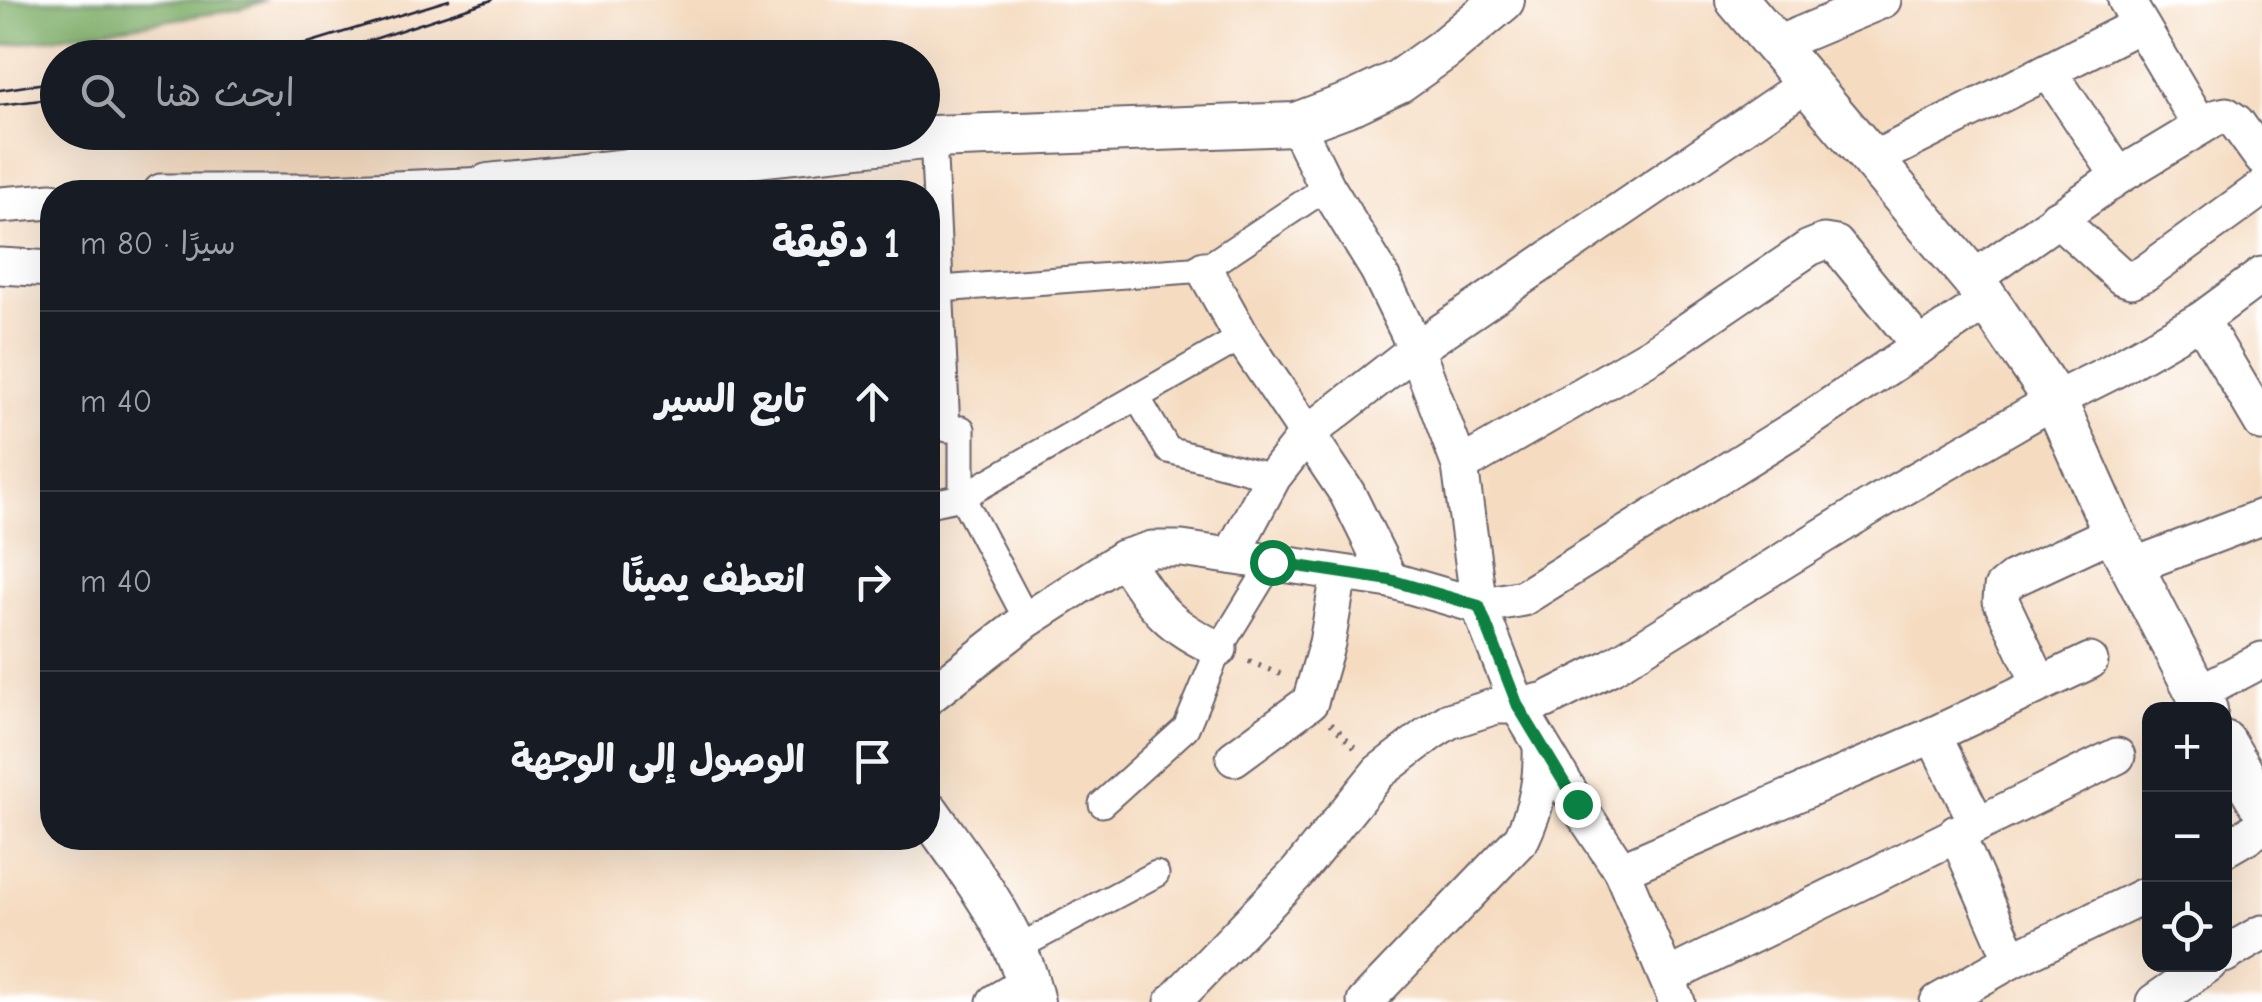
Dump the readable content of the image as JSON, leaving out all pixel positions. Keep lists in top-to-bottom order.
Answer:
{
  "page": {
    "search": "ابحث هنا",
    "heading": ["1 دقيقة", "سيرًا · 80 m"],
    "list": [
      ["تابع السير", "40 m"],
      ["انعطف يمينًا", "40 m"],
      "الوصول إلى الوجهة"
    ],
    "map_buttons": ["+", "−"]
  }
}
